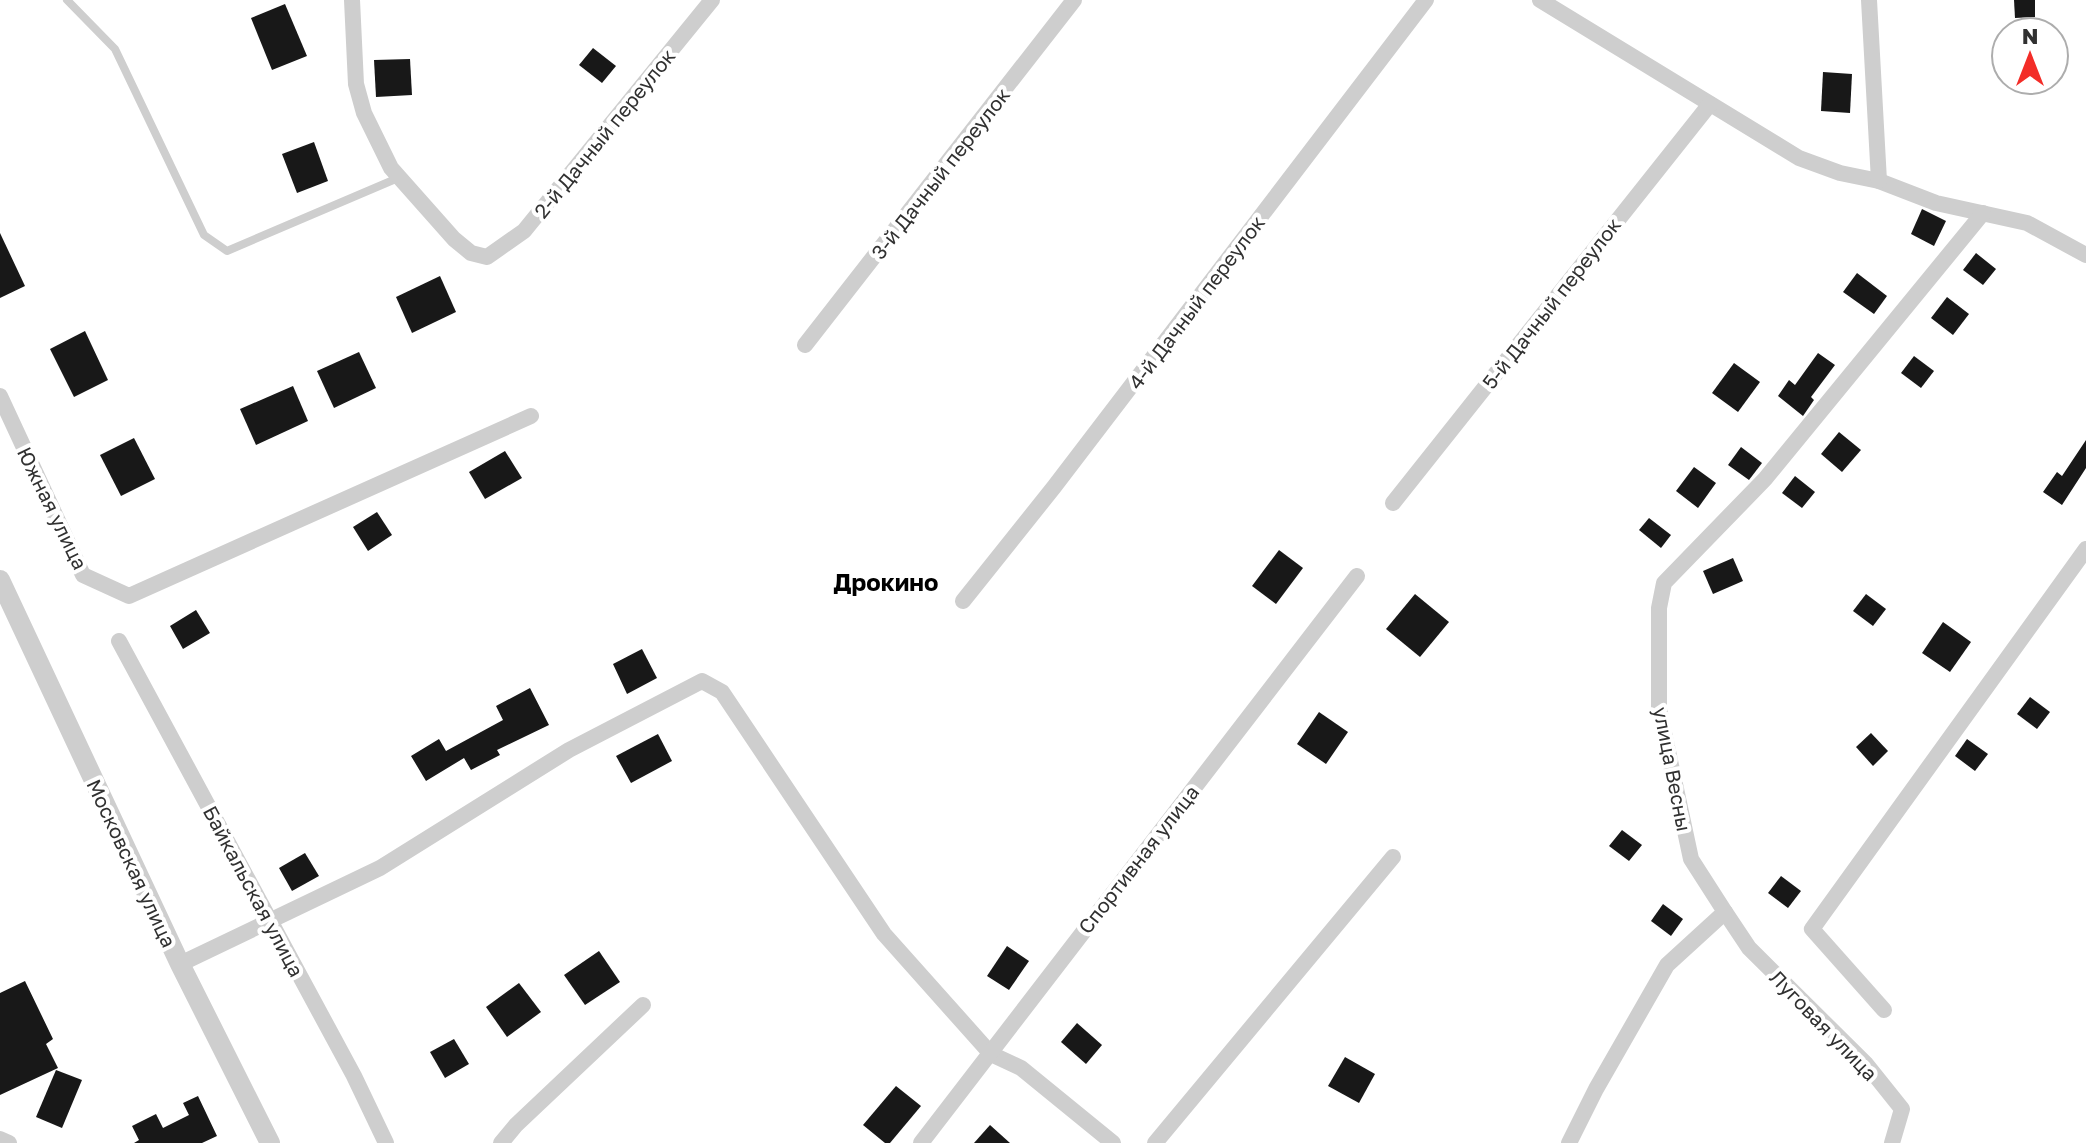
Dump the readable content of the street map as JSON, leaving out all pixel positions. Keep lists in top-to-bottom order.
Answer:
{
  "streets": {
    "street": [
      "2-й Дачный переулок",
      "3-й Дачный переулок",
      "4-й Дачный переулок",
      "5-й Дачный переулок",
      "Южная улица",
      "улица Весны",
      "Спортивная улица",
      "Московская улица",
      "Байкальская улица",
      "Луговая улица"
    ]
  },
  "crossings": [
    ["улица Весны", "Луговая улица"]
  ],
  "districts": ["Дрокино"],
  "north": "top"
}
